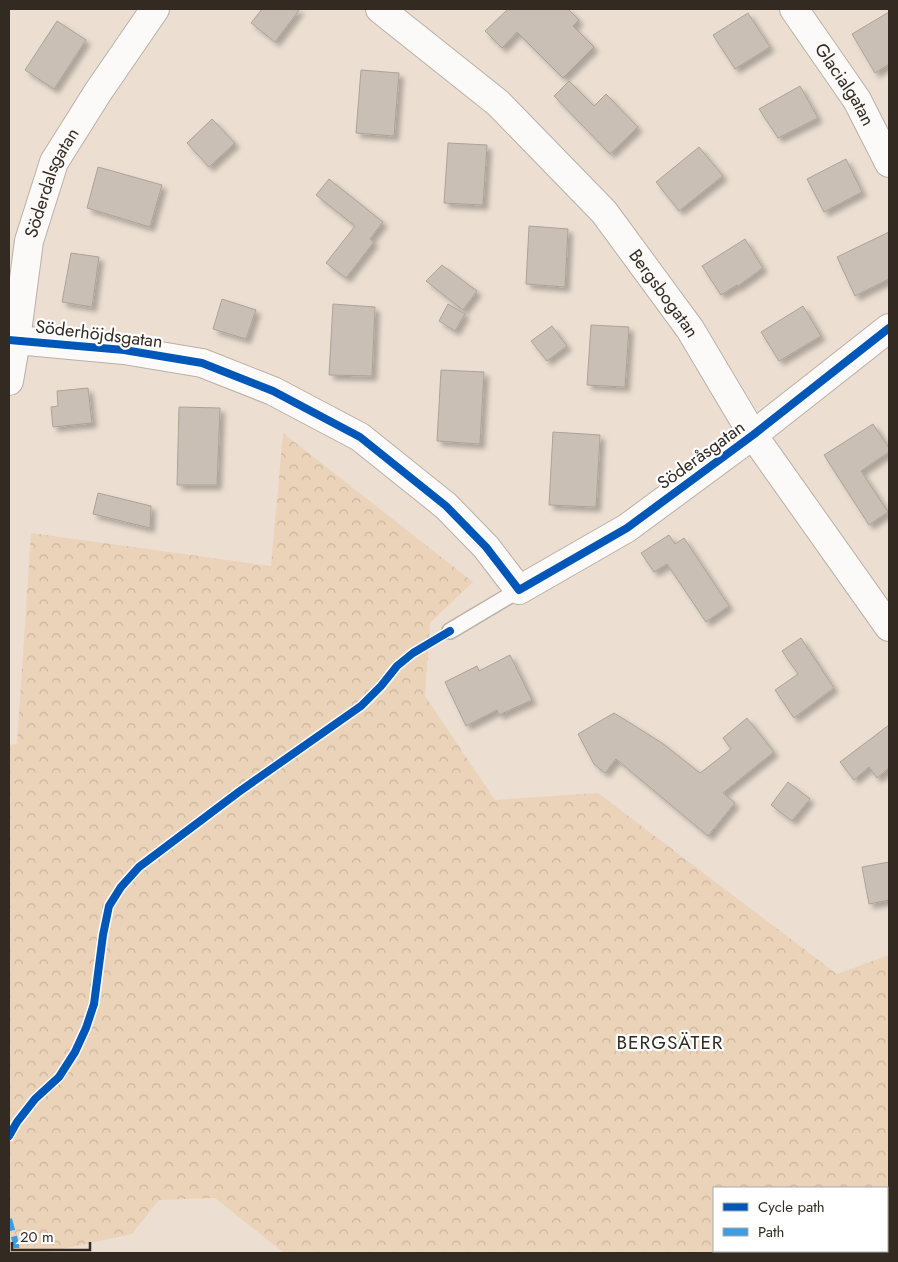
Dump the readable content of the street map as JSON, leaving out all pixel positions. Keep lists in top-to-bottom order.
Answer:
{
  "streets": {
    "street": [
      "Glacialgatan",
      "Söderdalsgatan",
      "Bergsbogatan",
      "Söderhöjdsgatan",
      "Söderåsgatan"
    ]
  },
  "crossings": [
    ["Söderdalsgatan", "Söderhöjdsgatan"],
    ["Bergsbogatan", "Söderåsgatan"],
    ["Söderhöjdsgatan", "Söderåsgatan"]
  ],
  "districts": ["BERGSÄTER"],
  "legend": ["Cycle path", "Path"],
  "scale_bar": "20 m"
}
